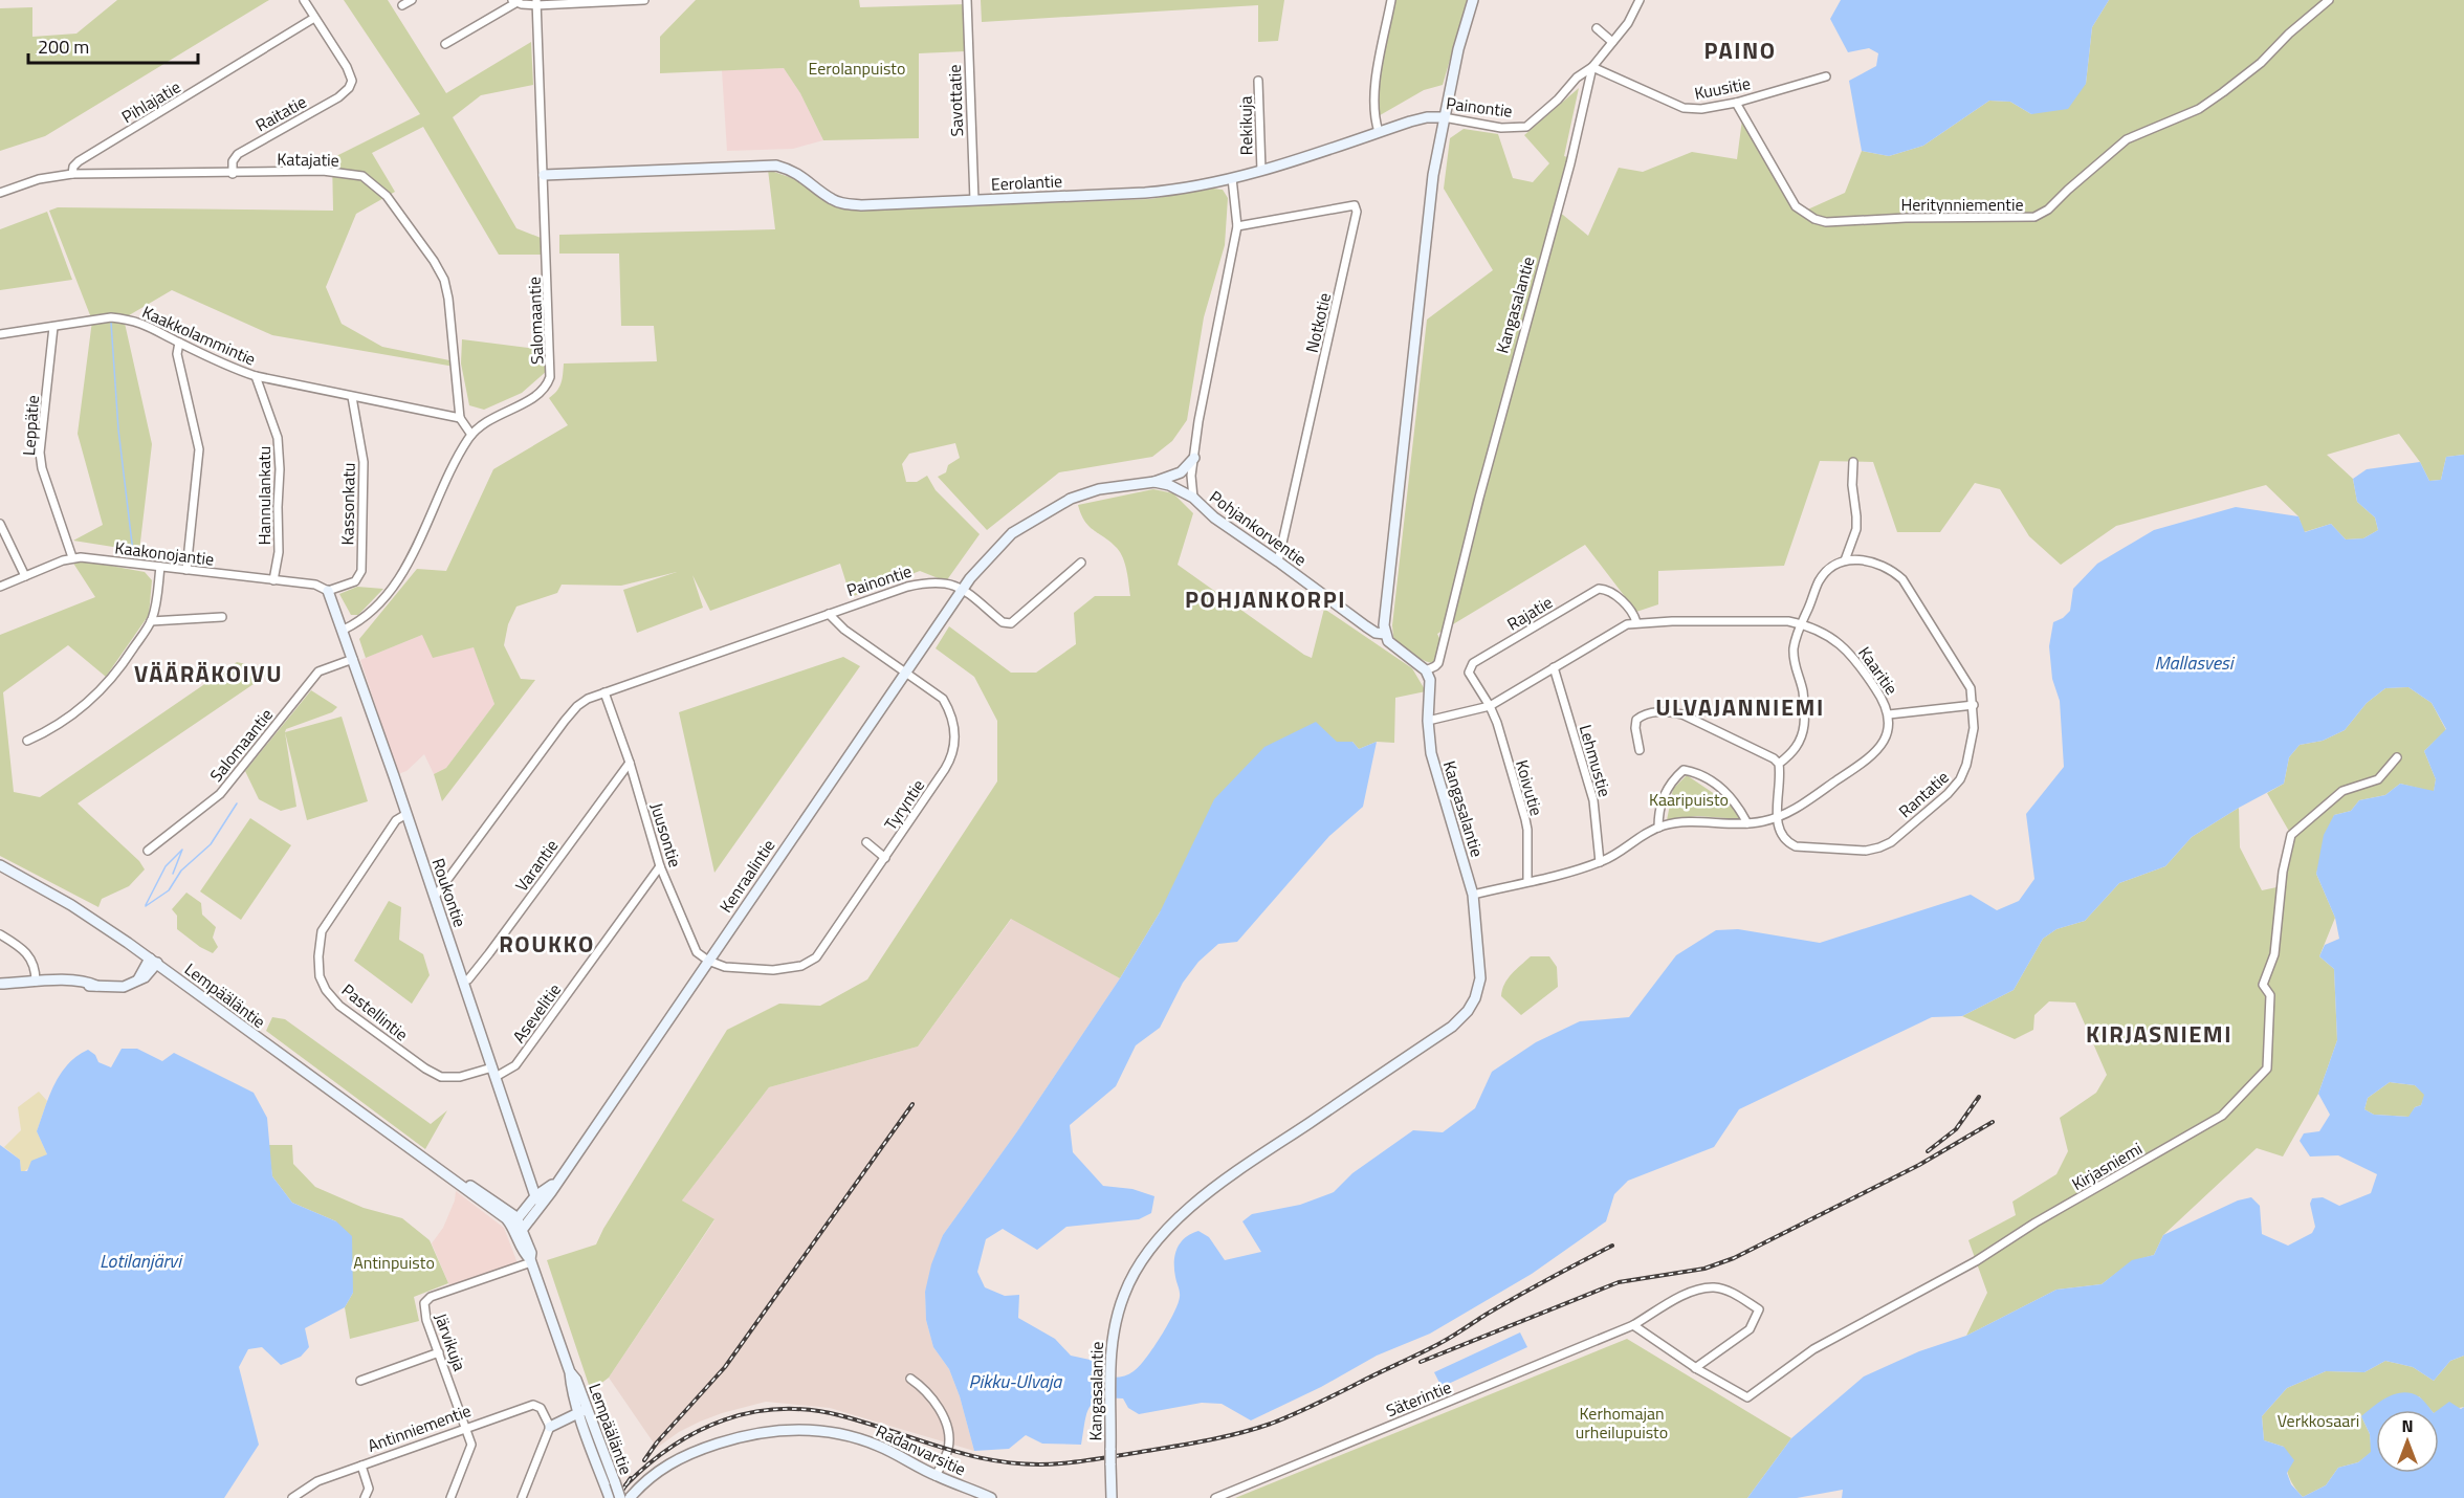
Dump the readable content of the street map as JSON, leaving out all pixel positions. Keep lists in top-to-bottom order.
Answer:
{
  "streets": {
    "street": [
      "Kuusitie",
      "Savottatie",
      "Pihlajatie",
      "Painontie",
      "Raitatie",
      "Rekikuja",
      "Katajatie",
      "Eerolantie",
      "Heritynniementie",
      "Kangasalantie",
      "Salomaantie",
      "Notkotie",
      "Kaakkolammintie",
      "Leppätie",
      "Hannulankatu",
      "Kassonkatu",
      "Pohjankorventie",
      "Kaakonojantie",
      "Rajatie",
      "Kaaritie",
      "Lehmustie",
      "Koivutie",
      "Rantatie",
      "Tyryntie",
      "Juusontie",
      "Varantie",
      "Kenraalintie",
      "Roukontie",
      "Lempääläntie",
      "Pastellintie",
      "Asevelitie",
      "Kirjasniemi",
      "Järvikuja",
      "Säterintie",
      "Antinniementie",
      "Radanvarsitie"
    ]
  },
  "crossings": [
    ["Kuusitie", "Painontie"],
    ["Kuusitie", "Heritynniementie"],
    ["Kuusitie", "Kangasalantie"],
    ["Savottatie", "Eerolantie"],
    ["Pihlajatie", "Raitatie"],
    ["Pihlajatie", "Katajatie"],
    ["Painontie", "Eerolantie"],
    ["Painontie", "Kangasalantie"],
    ["Painontie", "Tyryntie"],
    ["Painontie", "Juusontie"],
    ["Painontie", "Kenraalintie"],
    ["Painontie", "Roukontie"],
    ["Raitatie", "Katajatie"],
    ["Rekikuja", "Eerolantie"],
    ["Katajatie", "Kaakkolammintie"],
    ["Eerolantie", "Salomaantie"],
    ["Kangasalantie", "Pohjankorventie"],
    ["Kangasalantie", "Kaaritie"],
    ["Salomaantie", "Roukontie"],
    ["Notkotie", "Pohjankorventie"],
    ["Kaakkolammintie", "Leppätie"],
    ["Kaakkolammintie", "Hannulankatu"],
    ["Kaakkolammintie", "Kassonkatu"],
    ["Leppätie", "Kaakonojantie"],
    ["Hannulankatu", "Kaakonojantie"],
    ["Kassonkatu", "Kaakonojantie"],
    ["Kassonkatu", "Roukontie"],
    ["Kaakonojantie", "Roukontie"],
    ["Rajatie", "Kaaritie"],
    ["Rajatie", "Koivutie"],
    ["Kaaritie", "Lehmustie"],
    ["Kaaritie", "Koivutie"],
    ["Kaaritie", "Rantatie"],
    ["Tyryntie", "Juusontie"],
    ["Tyryntie", "Kenraalintie"],
    ["Juusontie", "Varantie"],
    ["Juusontie", "Kenraalintie"],
    ["Juusontie", "Asevelitie"],
    ["Varantie", "Roukontie"],
    ["Kenraalintie", "Roukontie"],
    ["Kenraalintie", "Lempääläntie"],
    ["Roukontie", "Pastellintie"],
    ["Roukontie", "Asevelitie"],
    ["Lempääläntie", "Järvikuja"],
    ["Pastellintie", "Asevelitie"],
    ["Kirjasniemi", "Säterintie"],
    ["Järvikuja", "Antinniementie"]
  ],
  "districts": [
    "PAINO",
    "POHJANKORPI",
    "VÄÄRÄKOIVU",
    "ULVAJANNIEMI",
    "ROUKKO",
    "KIRJASNIEMI"
  ],
  "water": ["Mallasvesi", "Lotilanjärvi", "Pikku-Ulvaja"],
  "parks": [
    "Eerolanpuisto",
    "Kaaripuisto",
    "Antinpuisto",
    "Kerhomajan urheilupuisto",
    "Verkkosaari"
  ],
  "scale_bar": "200 m",
  "north": "top"
}
